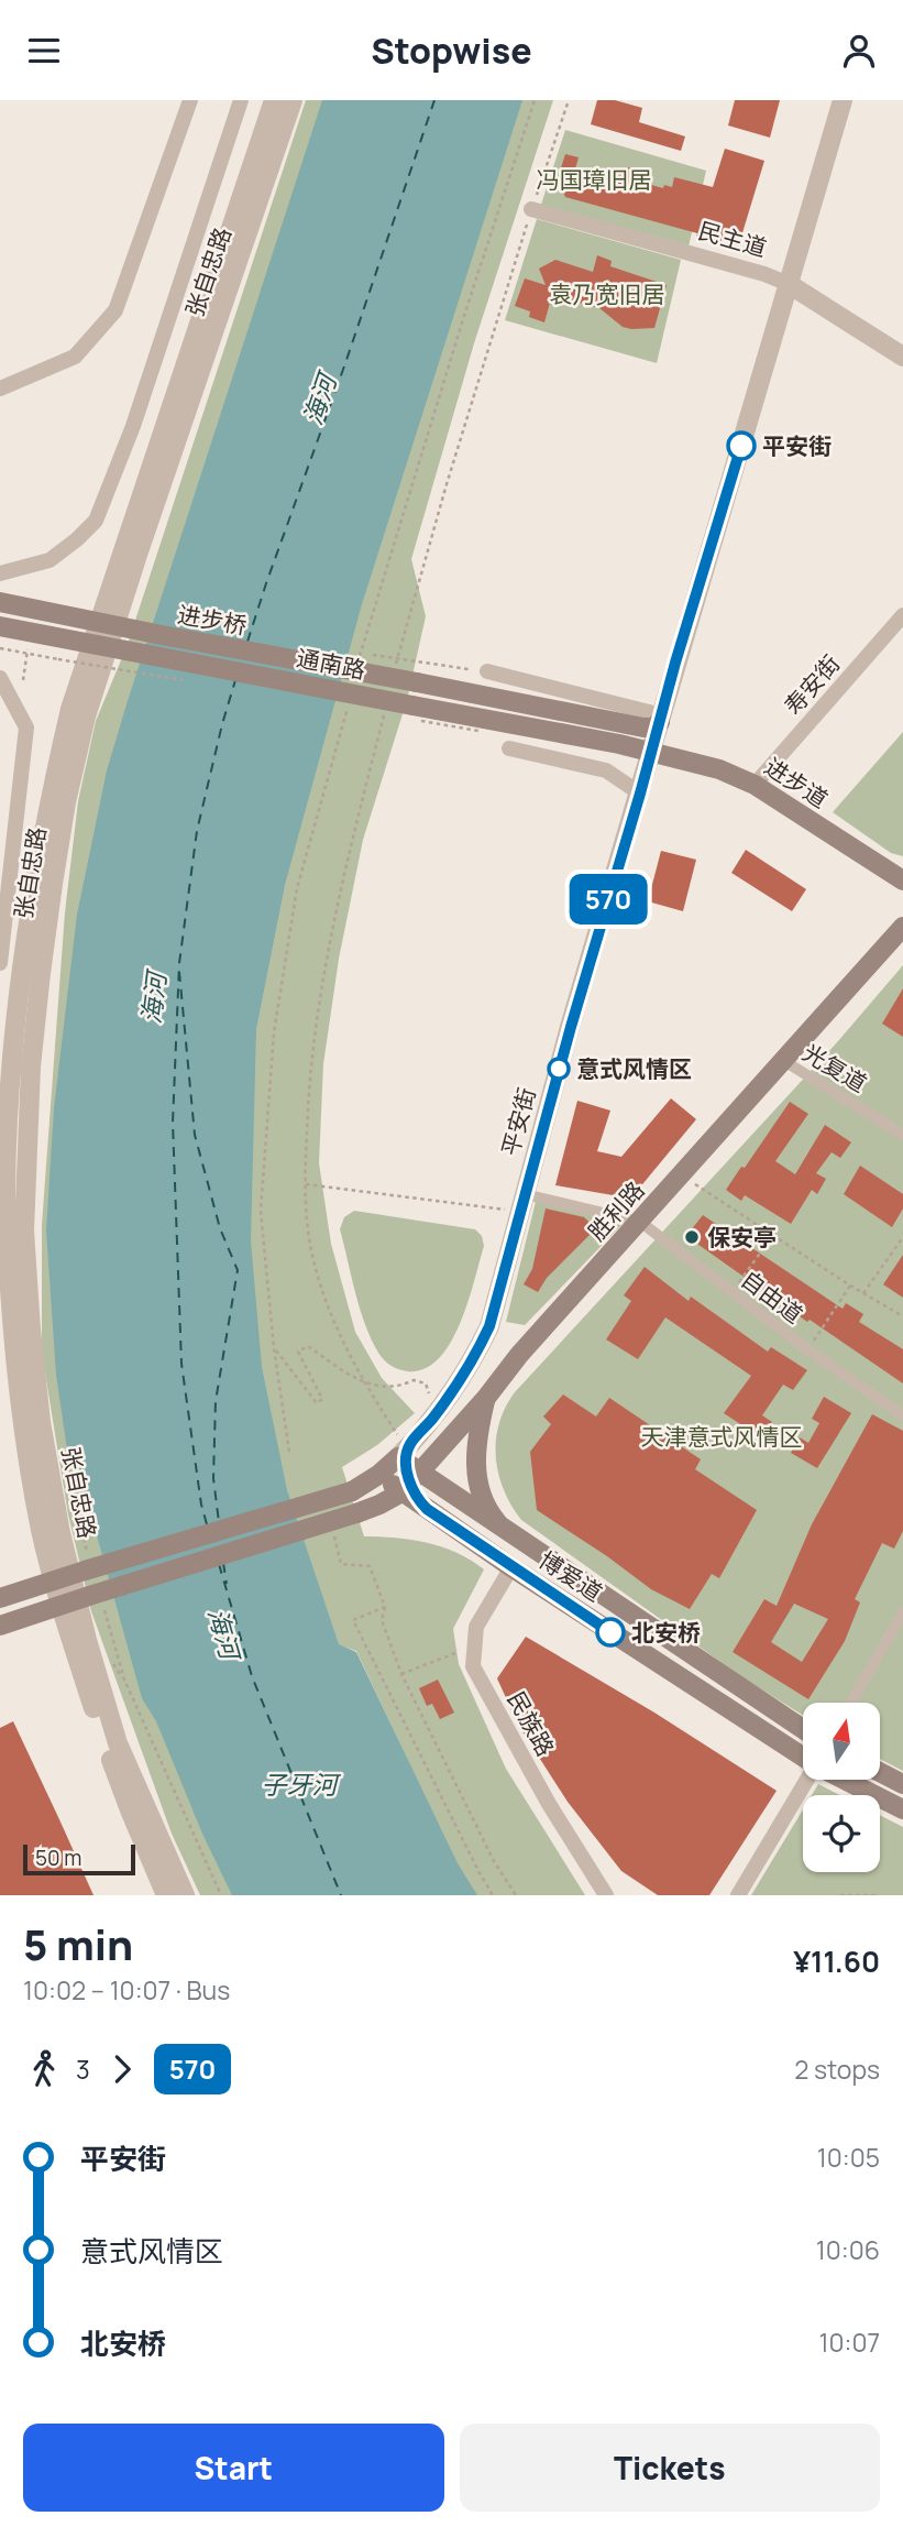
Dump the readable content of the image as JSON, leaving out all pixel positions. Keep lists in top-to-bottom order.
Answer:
{
  "streets": {
    "main road": [
      "进步桥",
      "通南路",
      "进步道",
      "胜利路",
      "博爱道"
    ],
    "street": [
      "民主道",
      "张自忠路",
      "寿安街",
      "光复道",
      "平安街",
      "自由道",
      "民族路"
    ]
  },
  "crossings": [
    ["民主道", "平安街"],
    ["进步桥", "平安街"],
    ["通南路", "进步道"],
    ["通南路", "平安街"],
    ["寿安街", "进步道"],
    ["进步道", "平安街"],
    ["光复道", "胜利路"],
    ["平安街", "胜利路"],
    ["平安街", "自由道"],
    ["平安街", "博爱道"],
    ["胜利路", "自由道"],
    ["胜利路", "博爱道"],
    ["博爱道", "民族路"]
  ],
  "water": ["海河", "子牙河"],
  "parks": ["冯国璋旧居", "袁乃宽旧居", "天津意式风情区"],
  "places": [
    "平安街",
    "意式风情区",
    "保安亭",
    "北安桥"
  ],
  "lines": ["bus line 570"],
  "scale_bar": "50 m",
  "north": "top",
  "page": {
    "header": "Stopwise",
    "on_map": "570",
    "scale": "50 m",
    "heading": ["5 min", "10:02 – 10:07 · Bus", "¥11.60"],
    "legs": ["3", "570", "2 stops"],
    "list": [
      {
        "name": "平安街",
        "value": "10:05"
      },
      {
        "name": "意式风情区",
        "value": "10:06"
      },
      {
        "name": "北安桥",
        "value": "10:07"
      }
    ],
    "buttons": ["Start", "Tickets"]
  }
}
